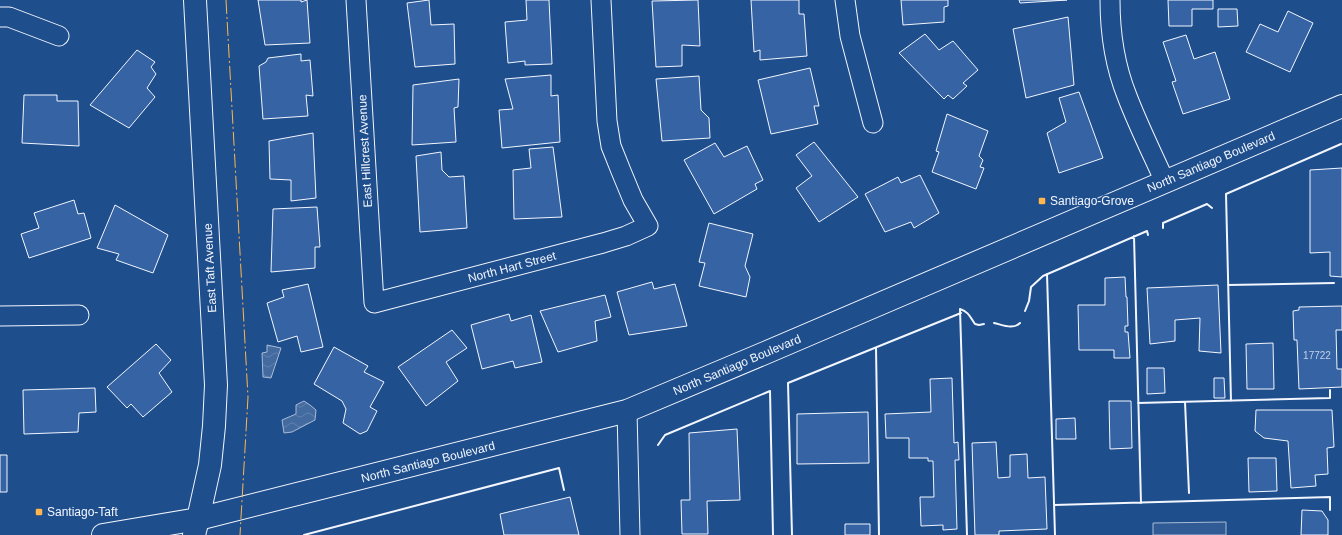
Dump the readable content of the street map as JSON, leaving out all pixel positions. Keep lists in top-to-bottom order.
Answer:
{
  "streets": {
    "main road": ["North Santiago Boulevard", "East Taft Avenue"],
    "street": ["East Hillcrest Avenue", "North Hart Street"]
  },
  "crossings": [
    ["East Hillcrest Avenue", "North Hart Street"],
    ["North Santiago Boulevard", "East Taft Avenue"]
  ],
  "places": {
    "transit": ["Santiago-Grove", "Santiago-Taft"]
  },
  "house_numbers": ["17722"]
}
